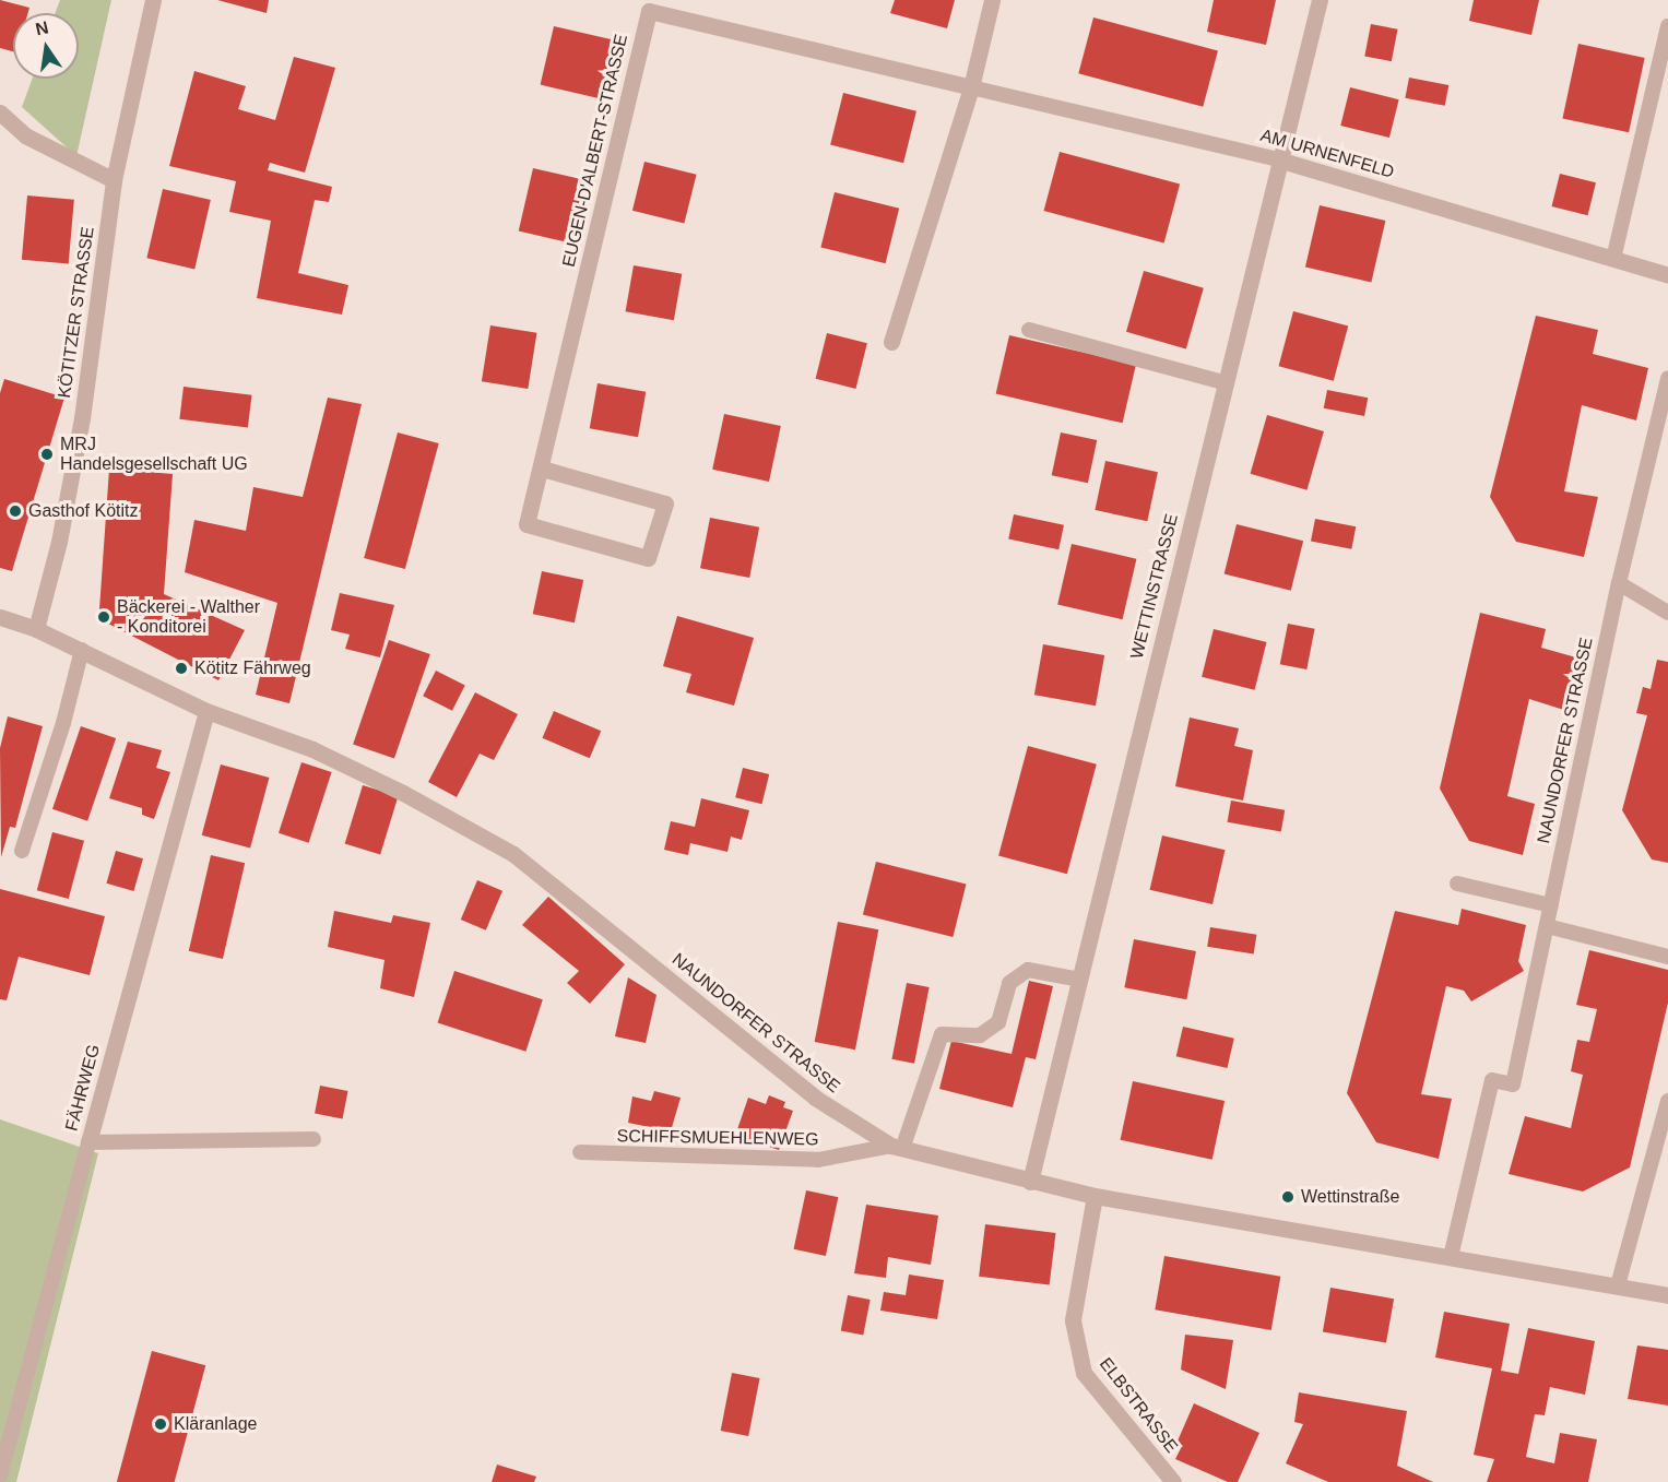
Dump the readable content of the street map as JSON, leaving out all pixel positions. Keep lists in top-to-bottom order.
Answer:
{
  "streets": {
    "street": [
      "EUGEN-D'ALBERT-STRASSE",
      "AM URNENFELD",
      "KÖTITZER STRASSE",
      "WETTINSTRASSE",
      "NAUNDORFER STRASSE",
      "FÄHRWEG",
      "ELBSTRASSE"
    ],
    "lane": ["SCHIFFSMUEHLENWEG"]
  },
  "crossings": [
    ["EUGEN-D'ALBERT-STRASSE", "AM URNENFELD"],
    ["AM URNENFELD", "WETTINSTRASSE"],
    ["KÖTITZER STRASSE", "NAUNDORFER STRASSE"],
    ["WETTINSTRASSE", "NAUNDORFER STRASSE"],
    ["NAUNDORFER STRASSE", "FÄHRWEG"],
    ["NAUNDORFER STRASSE", "SCHIFFSMUEHLENWEG"],
    ["NAUNDORFER STRASSE", "ELBSTRASSE"]
  ],
  "places": [
    "MRJ Handelsgesellschaft UG",
    "Gasthof Kötitz",
    "Bäckerei - Walther - Konditorei",
    "Kötitz Fährweg",
    "Wettinstraße",
    "Kläranlage"
  ],
  "north": "top"
}
